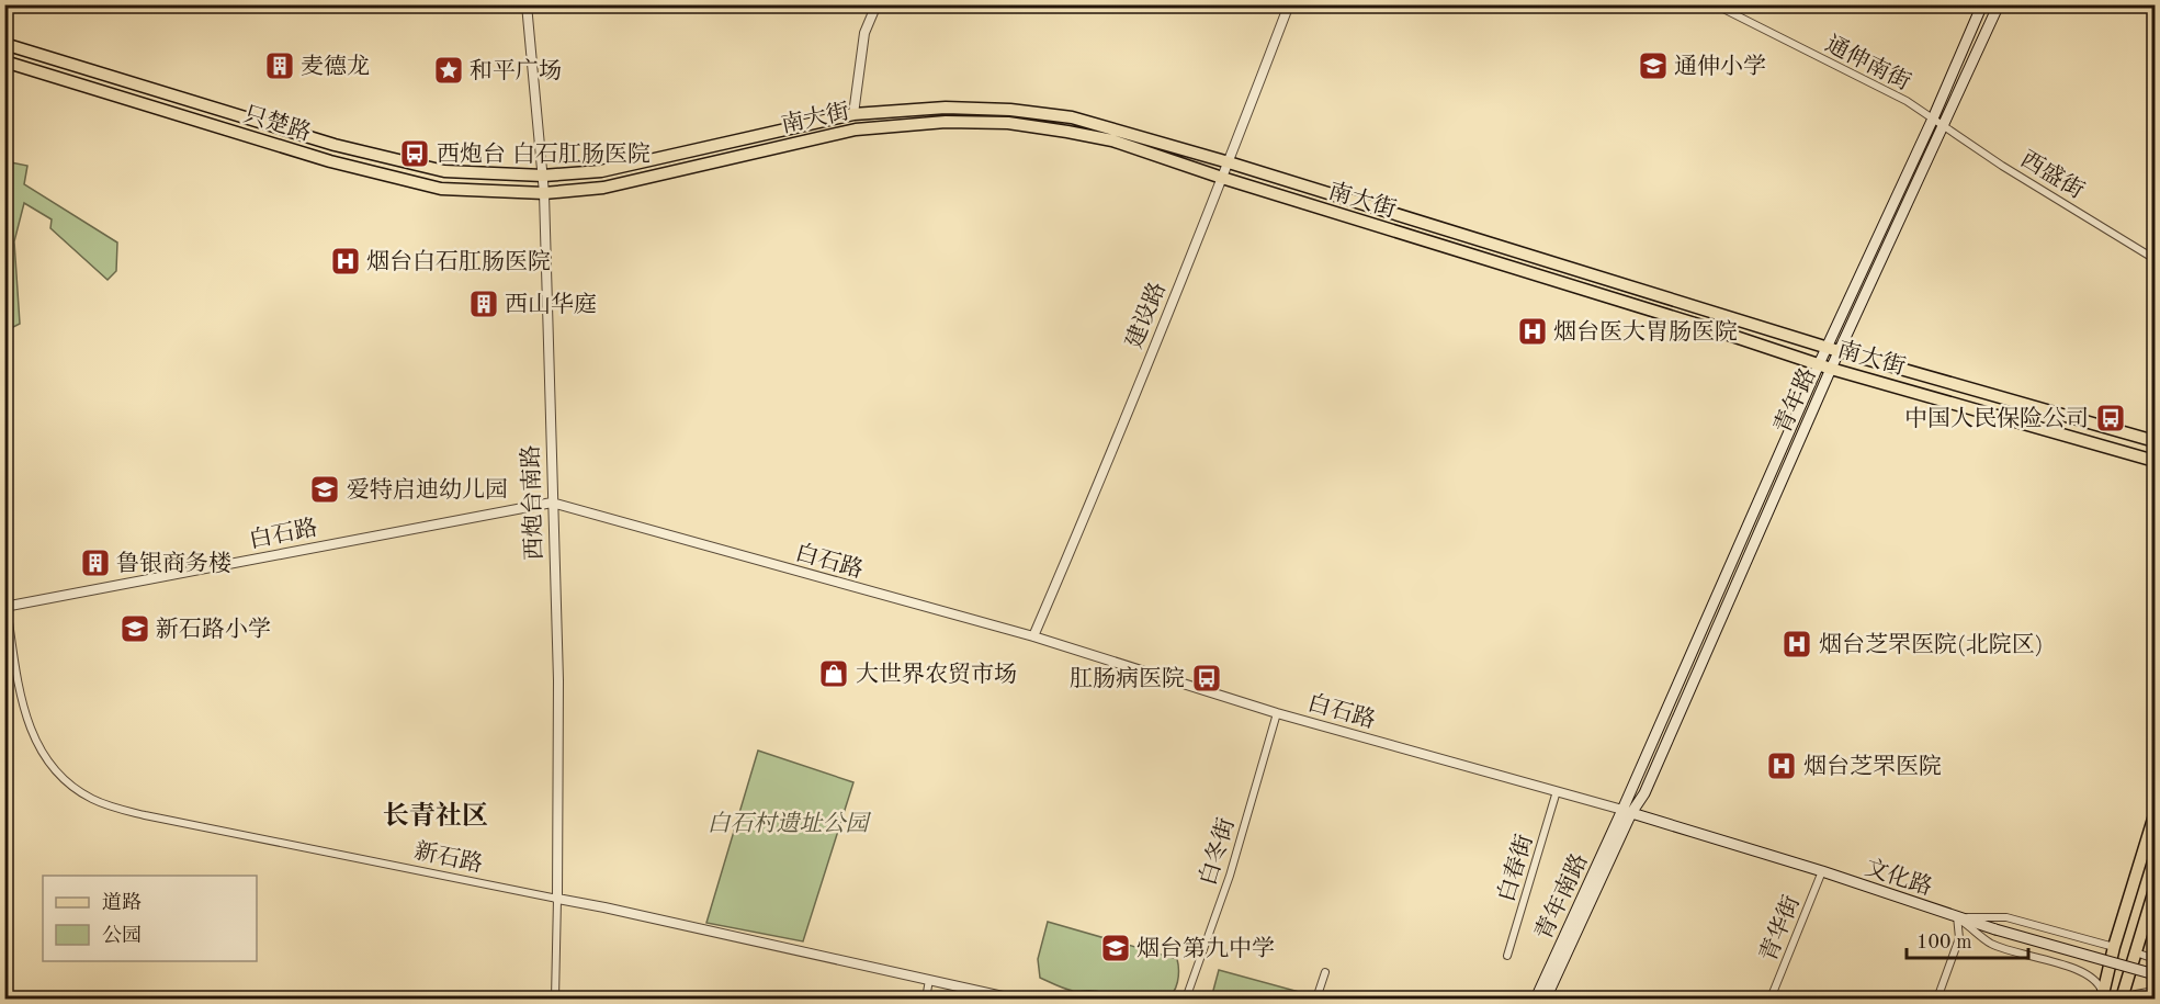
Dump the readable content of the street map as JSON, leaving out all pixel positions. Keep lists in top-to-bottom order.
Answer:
{
  "streets": {
    "main road": [
      "南大街",
      "只楚路",
      "青年路",
      "文化路",
      "青年南路"
    ],
    "street": [
      "通伸南街",
      "西盛街",
      "建设路",
      "西炮台南路",
      "白石路",
      "白冬街",
      "新石路",
      "白春街",
      "青华街"
    ]
  },
  "crossings": [
    ["通伸南街", "西盛街"],
    ["通伸南街", "青年路"],
    ["南大街", "只楚路"],
    ["南大街", "建设路"],
    ["南大街", "青年路"],
    ["南大街", "西炮台南路"],
    ["只楚路", "西炮台南路"],
    ["西盛街", "青年路"],
    ["建设路", "白石路"],
    ["青年路", "白石路"],
    ["青年路", "文化路"],
    ["青年路", "青年南路"],
    ["西炮台南路", "白石路"],
    ["西炮台南路", "新石路"],
    ["白石路", "白冬街"],
    ["白石路", "新石路"],
    ["白石路", "白春街"],
    ["白石路", "文化路"],
    ["白石路", "青年南路"],
    ["文化路", "青年南路"],
    ["文化路", "青华街"]
  ],
  "districts": ["长青社区"],
  "parks": ["白石村遗址公园"],
  "places": {
    "building": ["麦德龙", "西山华庭", "鲁银商务楼"],
    "school or university": [
      "通伸小学",
      "爱特启迪幼儿园",
      "新石路小学",
      "烟台第九中学"
    ],
    "place": ["和平广场"],
    "bus stop": ["西炮台 白石肛肠医院", "中国人民保险公司", "肛肠病医院"],
    "hospital": [
      "烟台白石肛肠医院",
      "烟台医大胃肠医院",
      "烟台芝罘医院(北院区)",
      "烟台芝罘医院"
    ],
    "shop": ["大世界农贸市场"]
  },
  "legend": ["道路", "公园"],
  "scale_bar": "100 m"
}
